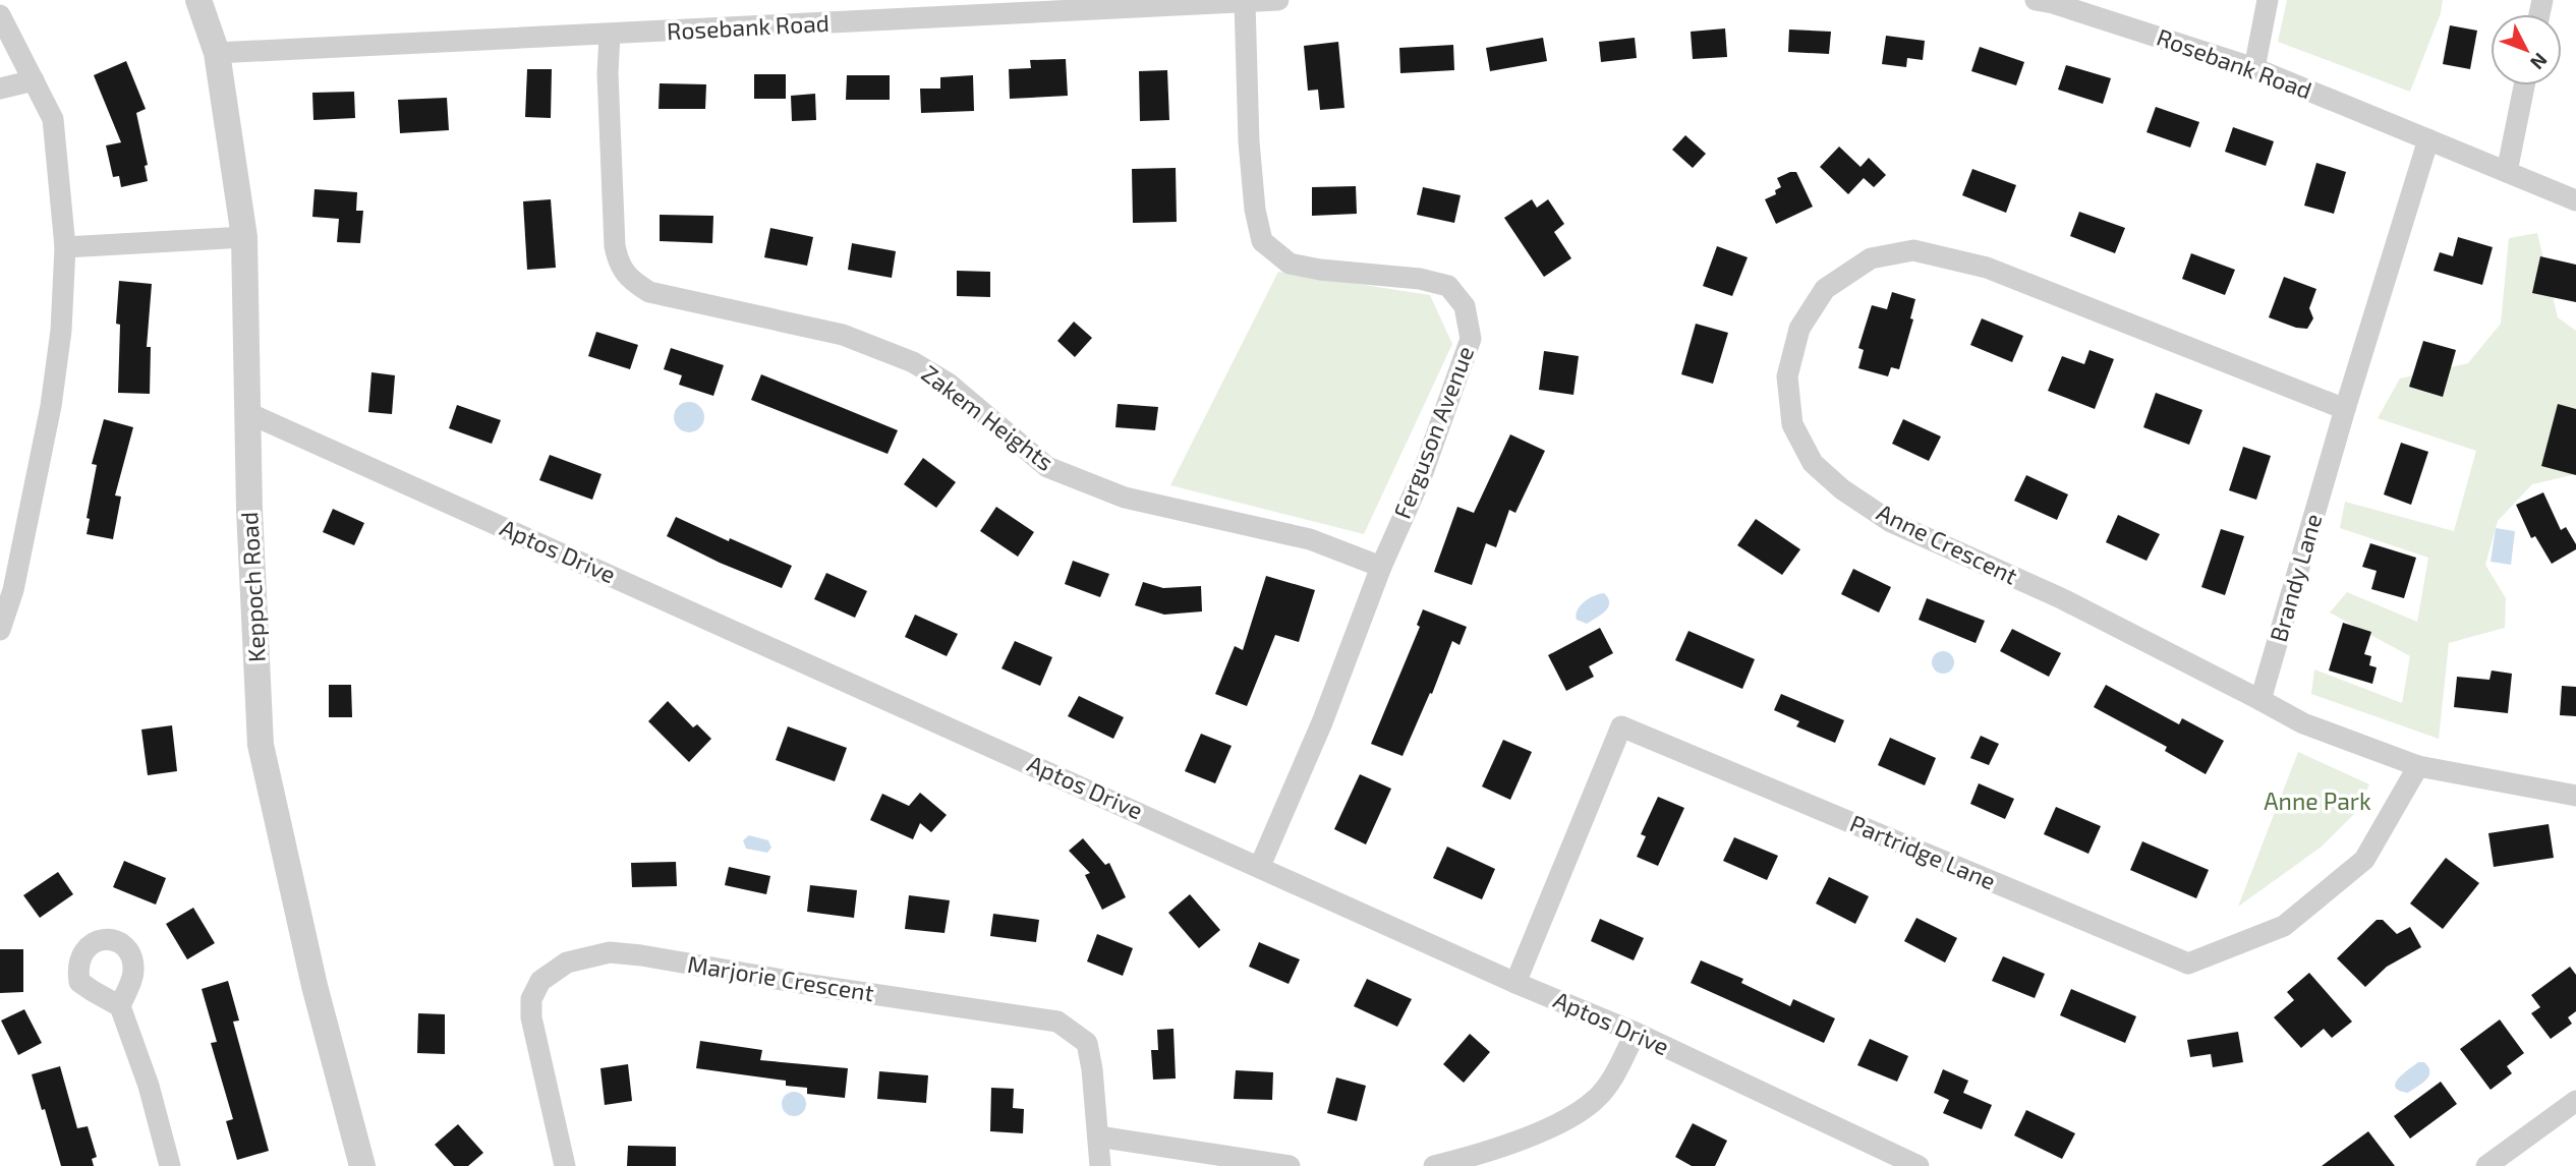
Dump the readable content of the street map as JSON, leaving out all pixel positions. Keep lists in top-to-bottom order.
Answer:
{
  "streets": {
    "street": [
      "Rosebank Road",
      "Zakem Heights",
      "Ferguson Avenue",
      "Anne Crescent",
      "Aptos Drive",
      "Brandy Lane",
      "Keppoch Road",
      "Partridge Lane",
      "Marjorie Crescent"
    ]
  },
  "crossings": [
    ["Rosebank Road", "Zakem Heights"],
    ["Rosebank Road", "Ferguson Avenue"],
    ["Rosebank Road", "Brandy Lane"],
    ["Rosebank Road", "Keppoch Road"],
    ["Zakem Heights", "Ferguson Avenue"],
    ["Ferguson Avenue", "Aptos Drive"],
    ["Anne Crescent", "Brandy Lane"],
    ["Aptos Drive", "Keppoch Road"],
    ["Aptos Drive", "Partridge Lane"]
  ],
  "parks": ["Anne Park"],
  "north": "bottom right"
}
